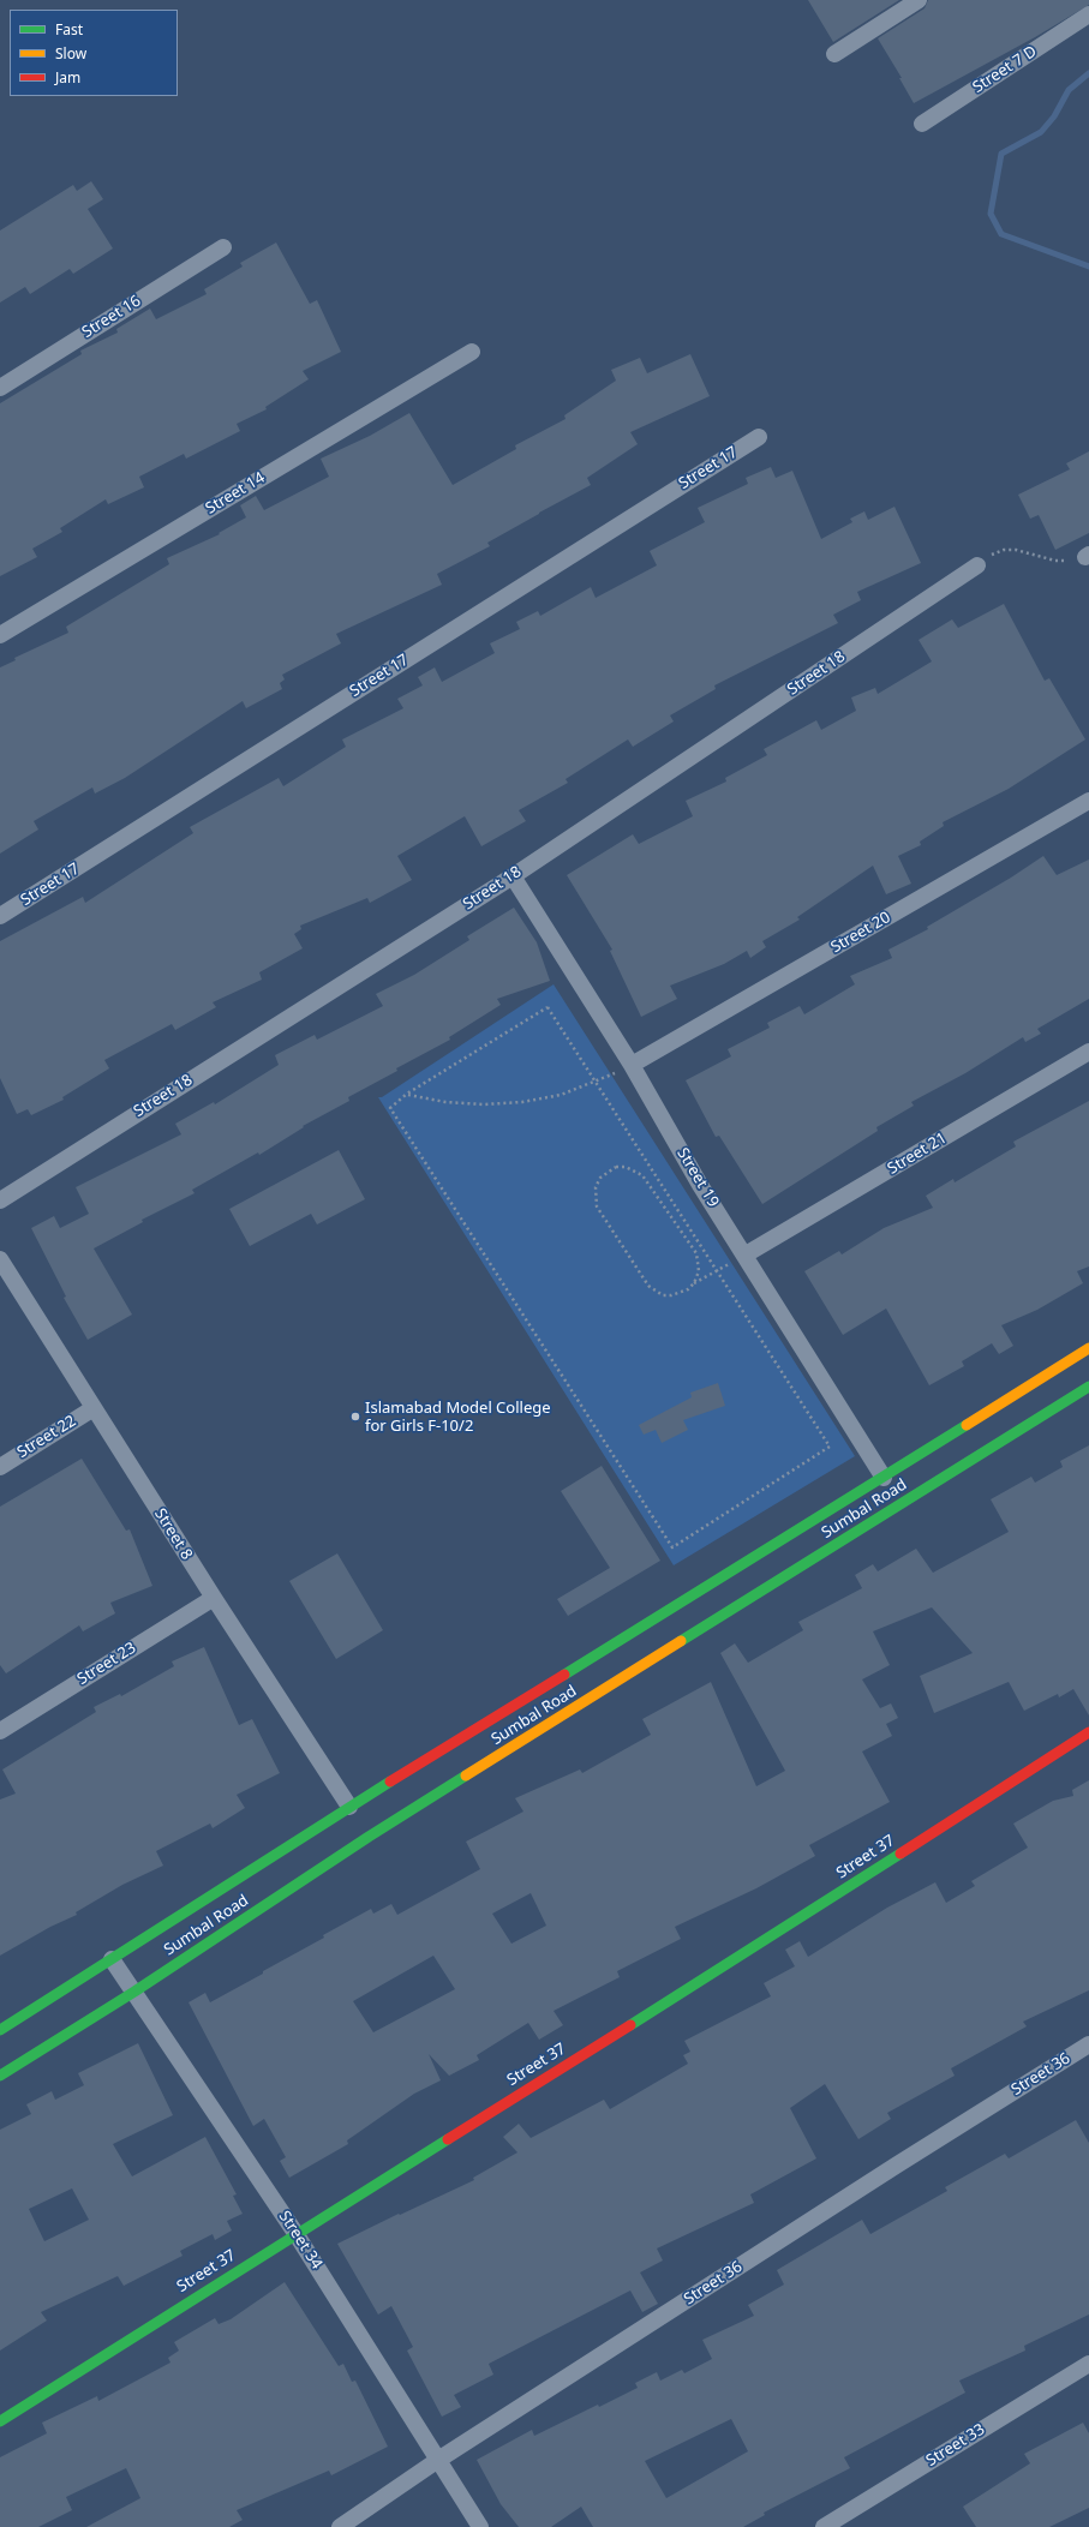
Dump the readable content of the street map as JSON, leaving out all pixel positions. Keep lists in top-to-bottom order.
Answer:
{
  "streets": {
    "street": [
      "Street 7 D",
      "Street 16",
      "Street 17",
      "Street 14",
      "Street 18",
      "Street 20",
      "Street 21",
      "Street 19",
      "Street 22",
      "Sumbal Road",
      "Street 8",
      "Street 23",
      "Street 37",
      "Street 36",
      "Street 34",
      "Street 33"
    ]
  },
  "crossings": [
    ["Street 18", "Street 19"],
    ["Street 20", "Street 19"],
    ["Street 21", "Street 19"],
    ["Street 19", "Sumbal Road"],
    ["Street 22", "Street 8"],
    ["Sumbal Road", "Street 8"],
    ["Sumbal Road", "Street 34"],
    ["Street 8", "Street 23"],
    ["Street 37", "Street 34"],
    ["Street 36", "Street 34"]
  ],
  "places": ["Islamabad Model College for Girls F-10/2"],
  "legend": ["Fast", "Slow", "Jam"]
}
